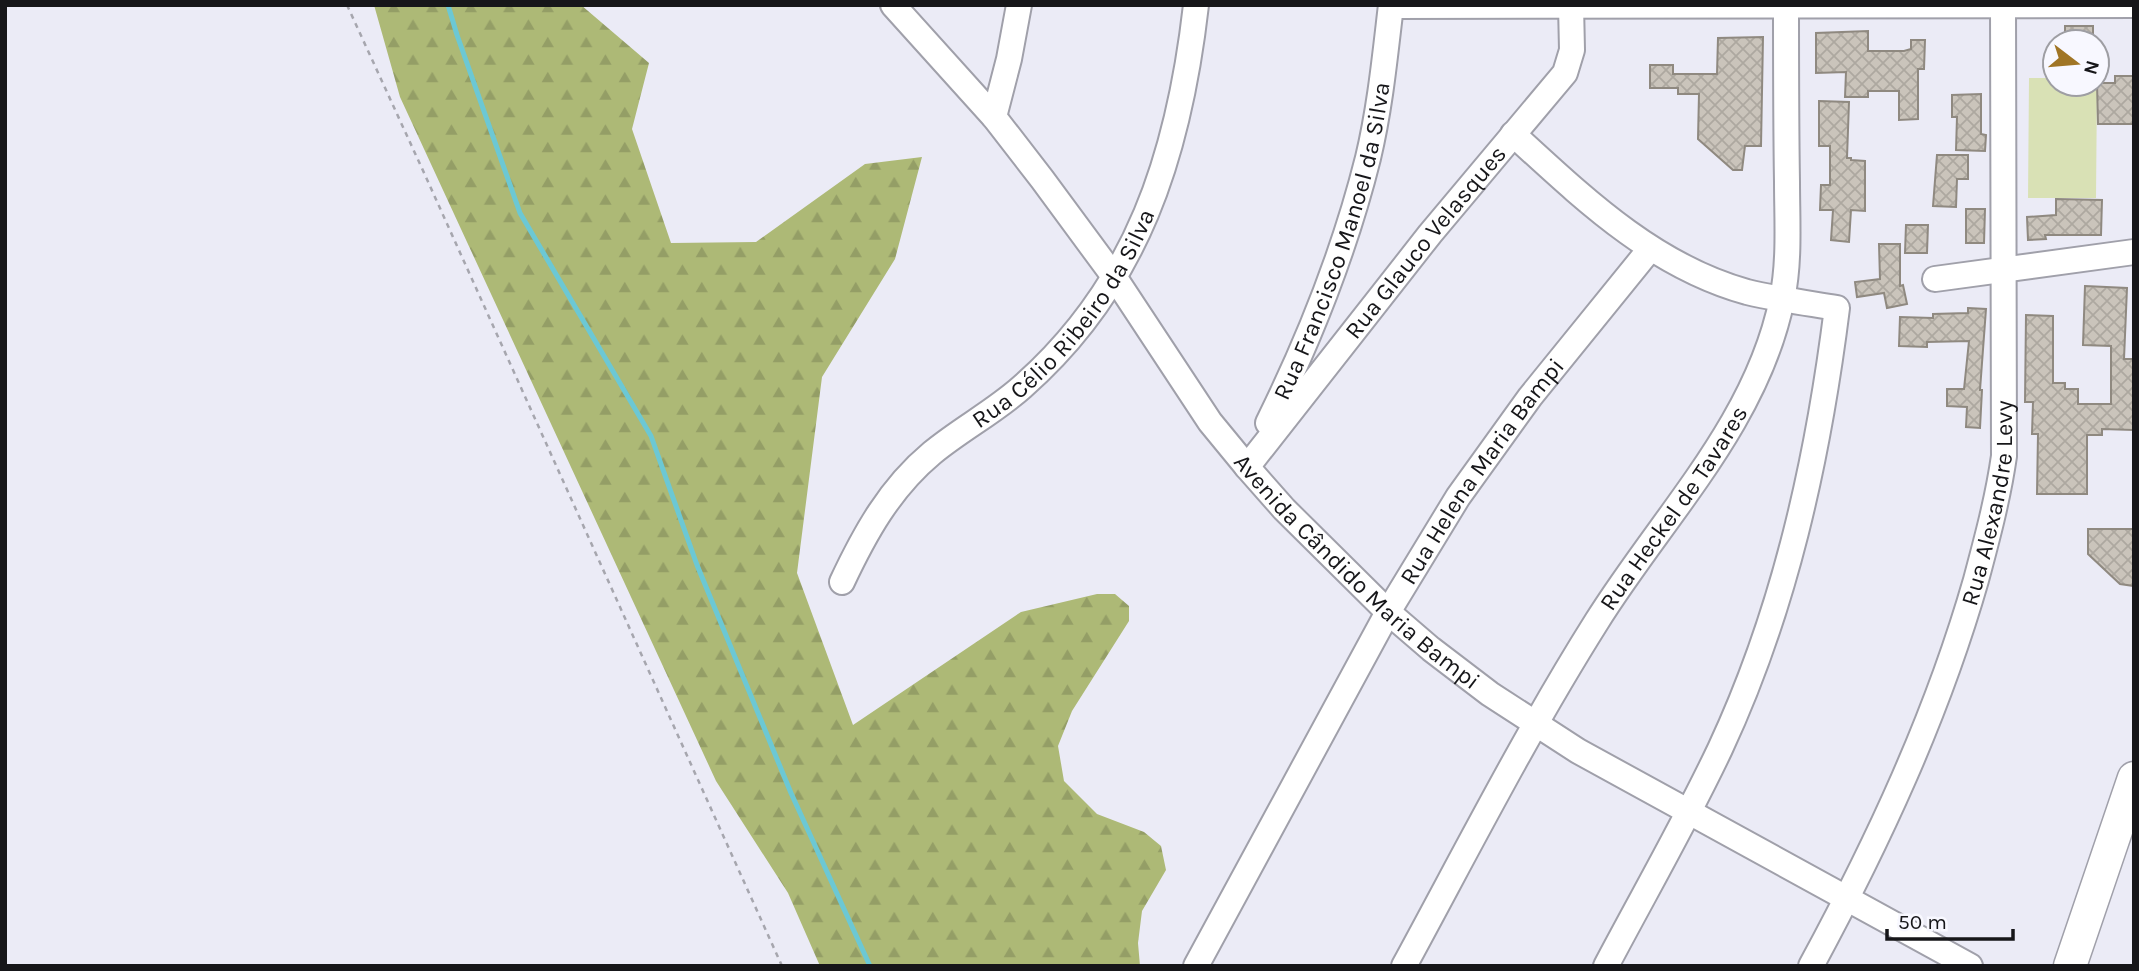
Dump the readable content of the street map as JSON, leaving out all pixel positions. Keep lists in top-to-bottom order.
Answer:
{
  "streets": {
    "street": [
      "Rua Francisco Manoel da Silva",
      "Rua Glauco Velasques",
      "Rua Célio Ribeiro da Silva",
      "Rua Helena Maria Bampi",
      "Rua Alexandre Levy",
      "Rua Heckel de Tavares",
      "Avenida Cândido Maria Bampi"
    ]
  },
  "crossings": [
    ["Rua Francisco Manoel da Silva", "Rua Glauco Velasques"],
    ["Rua Francisco Manoel da Silva", "Avenida Cândido Maria Bampi"],
    ["Rua Glauco Velasques", "Avenida Cândido Maria Bampi"],
    ["Rua Célio Ribeiro da Silva", "Avenida Cândido Maria Bampi"],
    ["Rua Helena Maria Bampi", "Avenida Cândido Maria Bampi"],
    ["Rua Alexandre Levy", "Avenida Cândido Maria Bampi"],
    ["Rua Heckel de Tavares", "Avenida Cândido Maria Bampi"]
  ],
  "scale_bar": "50 m",
  "north": "right"
}
